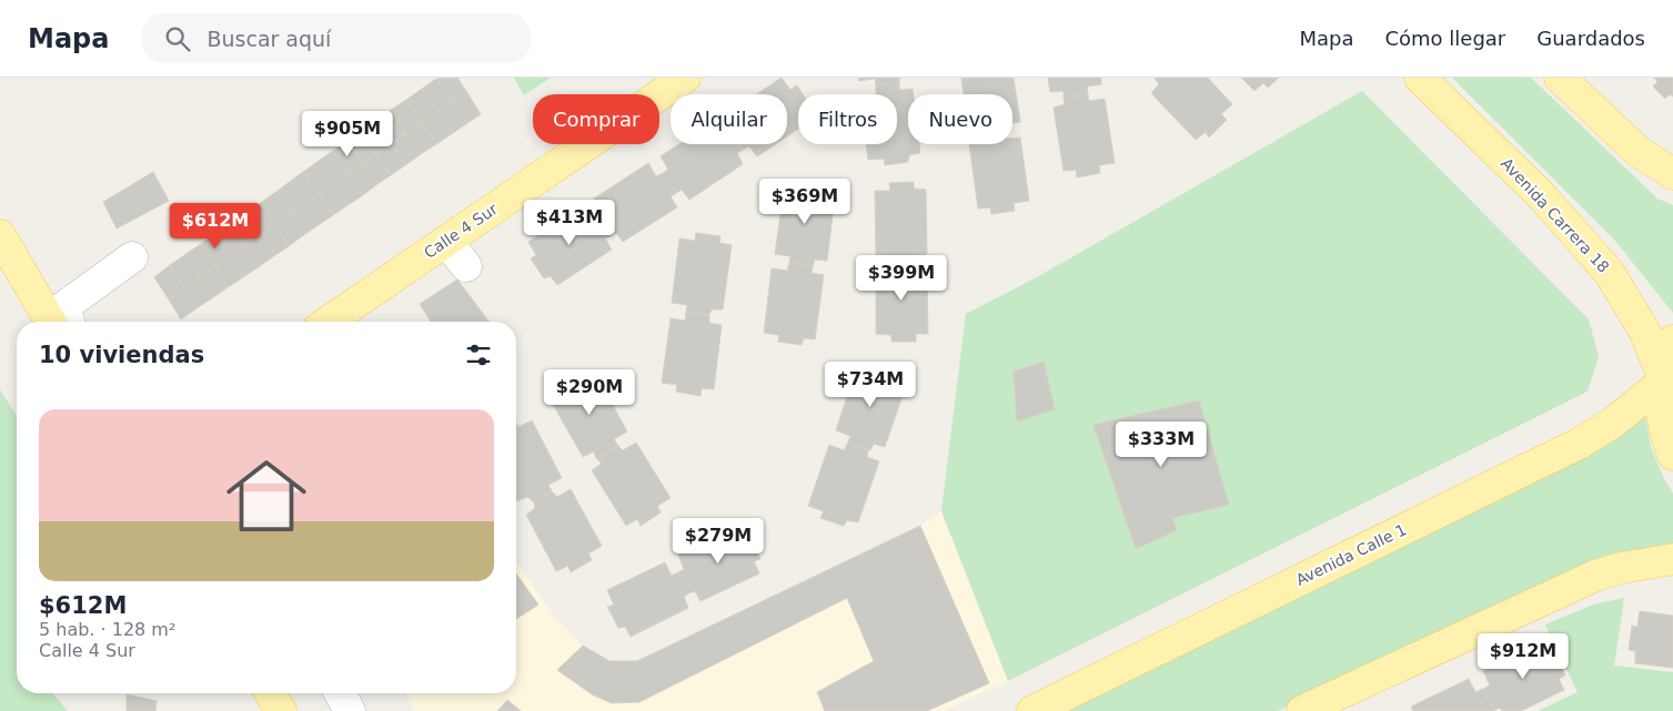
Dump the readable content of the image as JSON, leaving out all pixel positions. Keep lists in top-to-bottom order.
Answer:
{
  "streets": {
    "main road": ["Avenida Carrera 18", "Calle 4 Sur", "Avenida Calle 1"]
  },
  "crossings": [
    ["Avenida Carrera 18", "Avenida Calle 1"]
  ],
  "page": {
    "header": "Mapa",
    "search": "Buscar aquí",
    "nav": ["Mapa", "Cómo llegar", "Guardados"],
    "chip": [
      "Comprar",
      "Alquilar",
      "Filtros",
      "Nuevo"
    ],
    "price": [
      "$905M",
      "$369M",
      "$413M",
      "$612M",
      "$399M",
      "$734M",
      "$290M",
      "$333M",
      "$279M",
      "$912M"
    ],
    "heading": "10 viviendas",
    "list": [
      {
        "name": "$612M",
        "note": "5 hab. · 128 m² · Calle 4 Sur"
      }
    ]
  }
}
